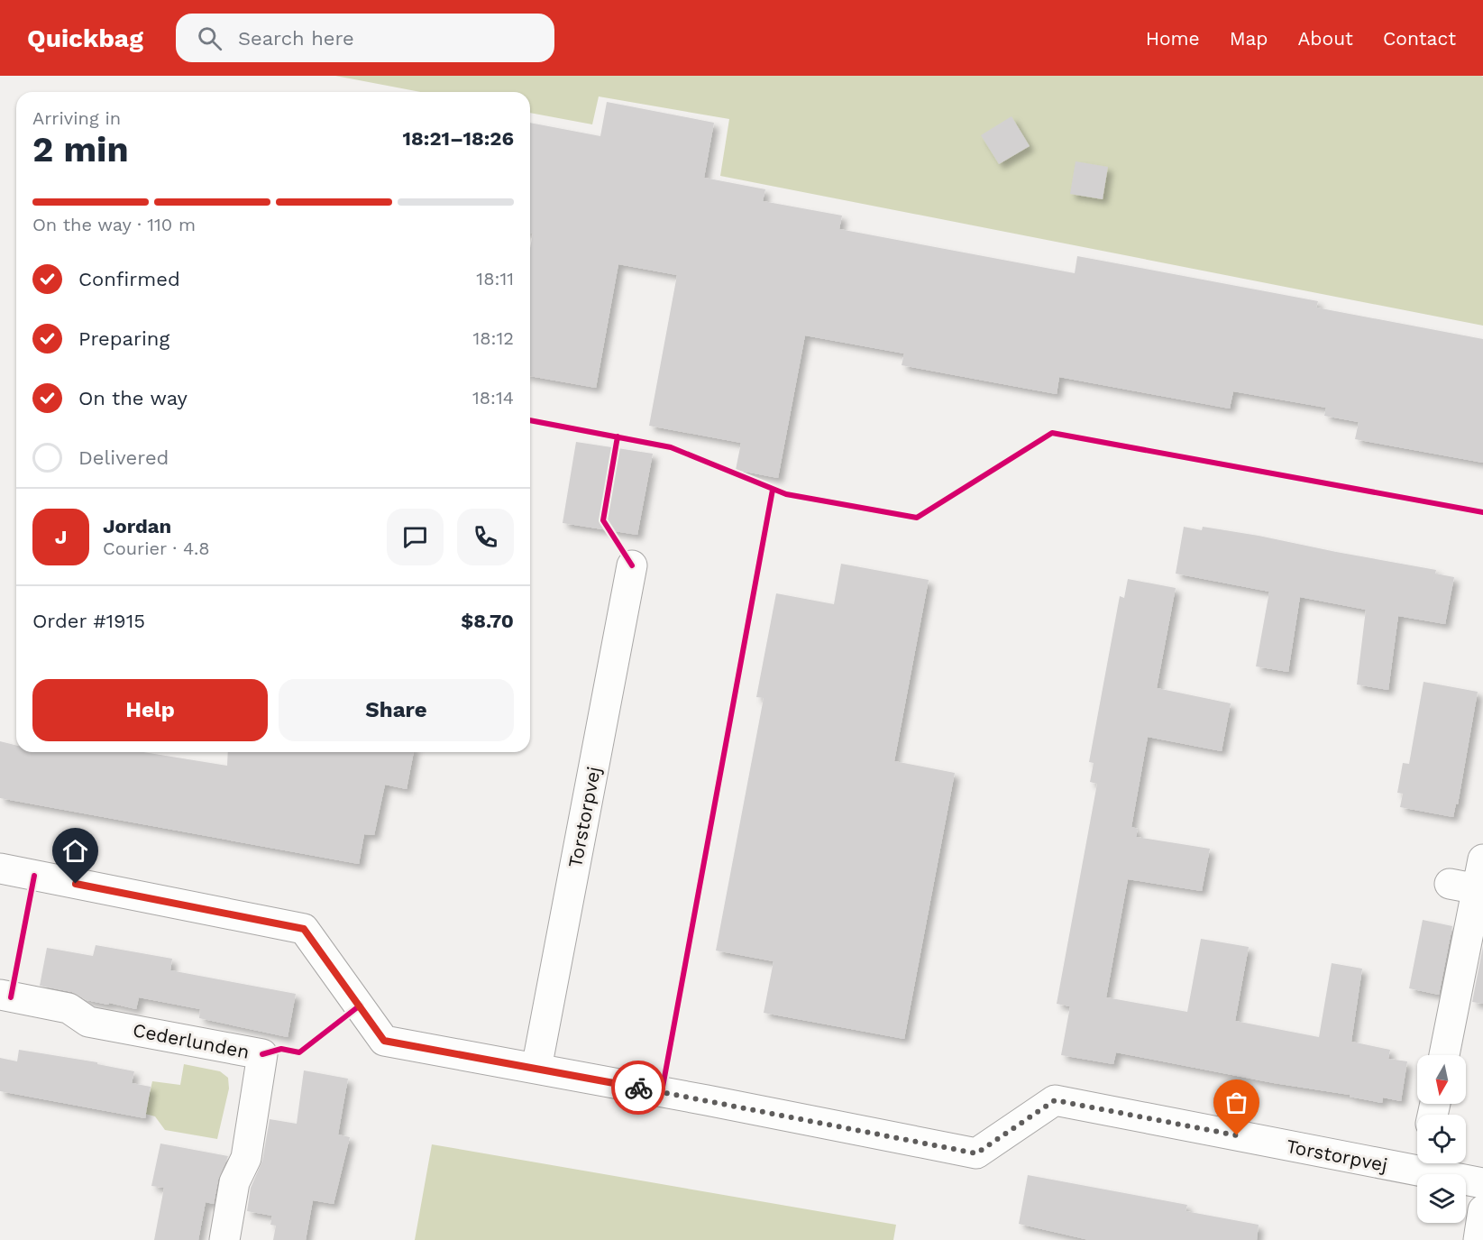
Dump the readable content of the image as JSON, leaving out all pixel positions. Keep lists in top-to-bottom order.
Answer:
{
  "streets": {
    "street": ["Torstorpvej", "Cederlunden"]
  },
  "north": "bottom",
  "page": {
    "header": "Quickbag",
    "search": "Search here",
    "nav": [
      "Home",
      "Map",
      "About",
      "Contact"
    ],
    "heading": ["2 min", "Arriving in", "18:21–18:26"],
    "panel": [
      "Jordan",
      "Courier · 4.8",
      "Order #1915",
      "$8.70"
    ],
    "bar": "On the way · 110 m",
    "list": [
      ["Confirmed", "18:11"],
      ["Preparing", "18:12"],
      ["On the way", "18:14"],
      "Delivered"
    ],
    "round": "J",
    "buttons": ["Help", "Share"]
  }
}
